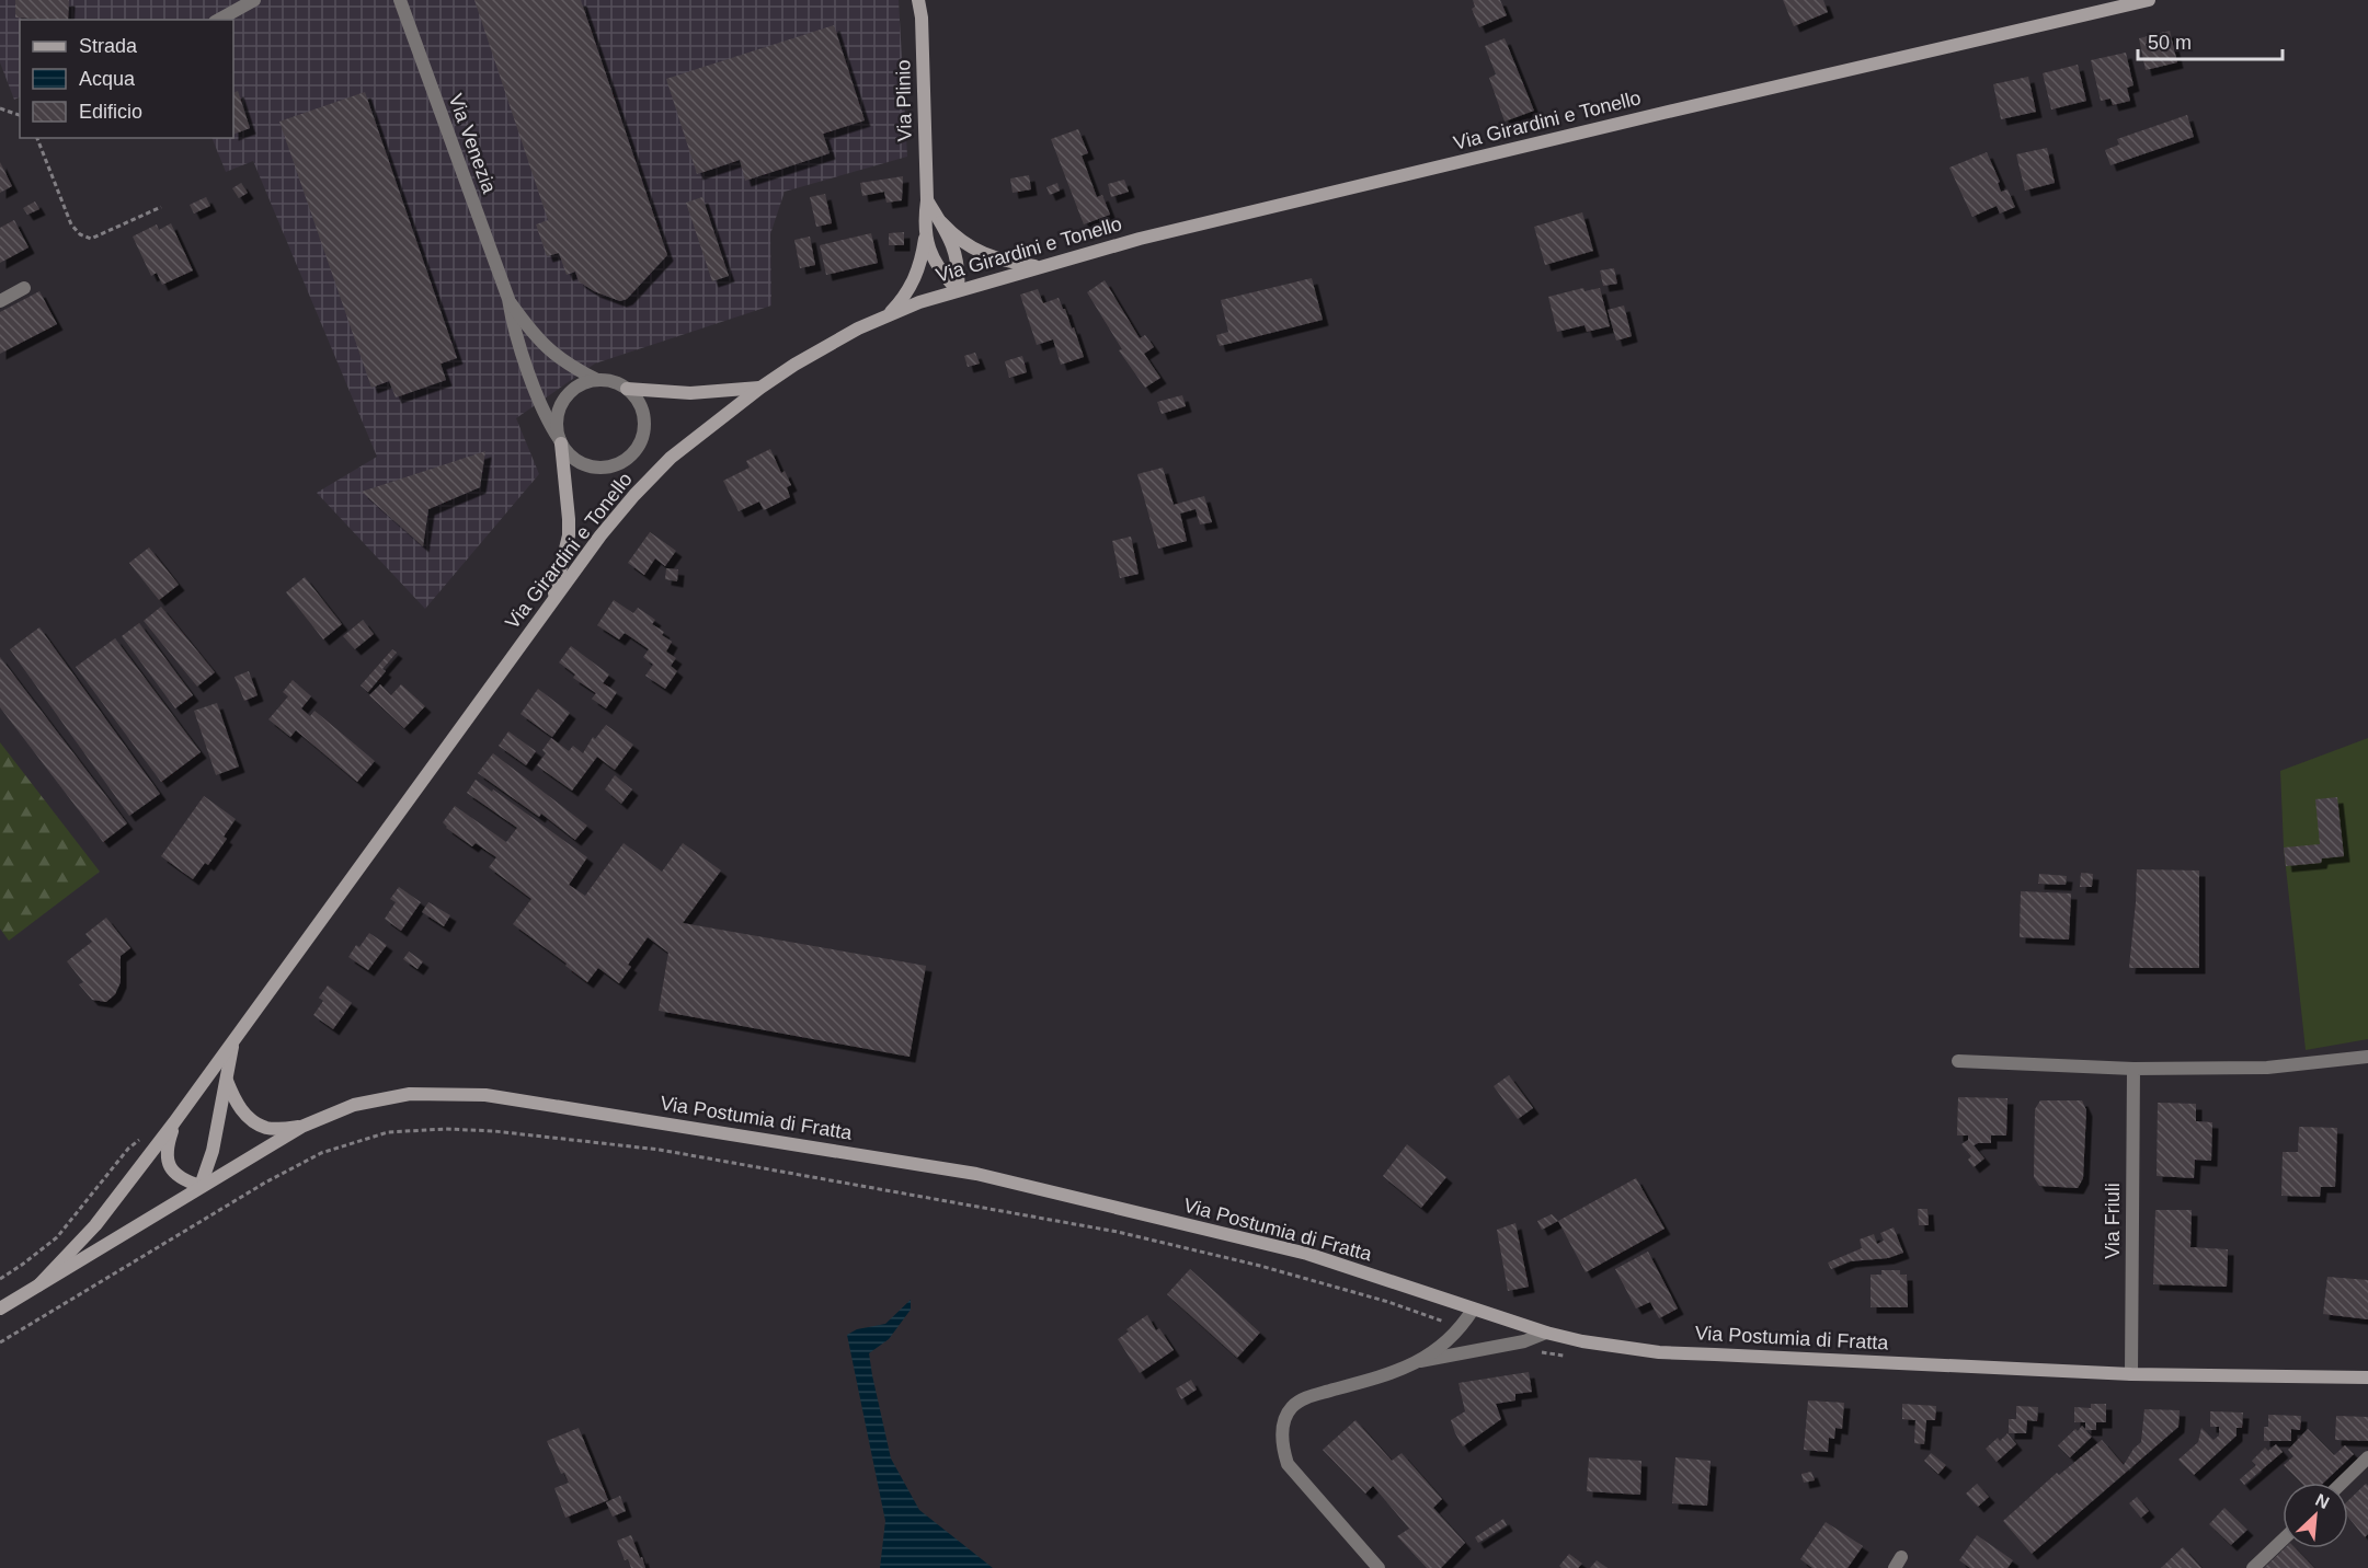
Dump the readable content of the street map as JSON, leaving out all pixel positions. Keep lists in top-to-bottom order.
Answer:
{
  "streets": {
    "main road": ["Via Plinio", "Via Girardini e Tonello", "Via Postumia di Fratta"],
    "street": ["Via Venezia", "Via Friuli"]
  },
  "crossings": [
    ["Via Plinio", "Via Girardini e Tonello"],
    ["Via Girardini e Tonello", "Via Postumia di Fratta"],
    ["Via Postumia di Fratta", "Via Friuli"]
  ],
  "legend": ["Strada", "Acqua", "Edificio"],
  "scale_bar": "50 m",
  "north": "top right"
}
